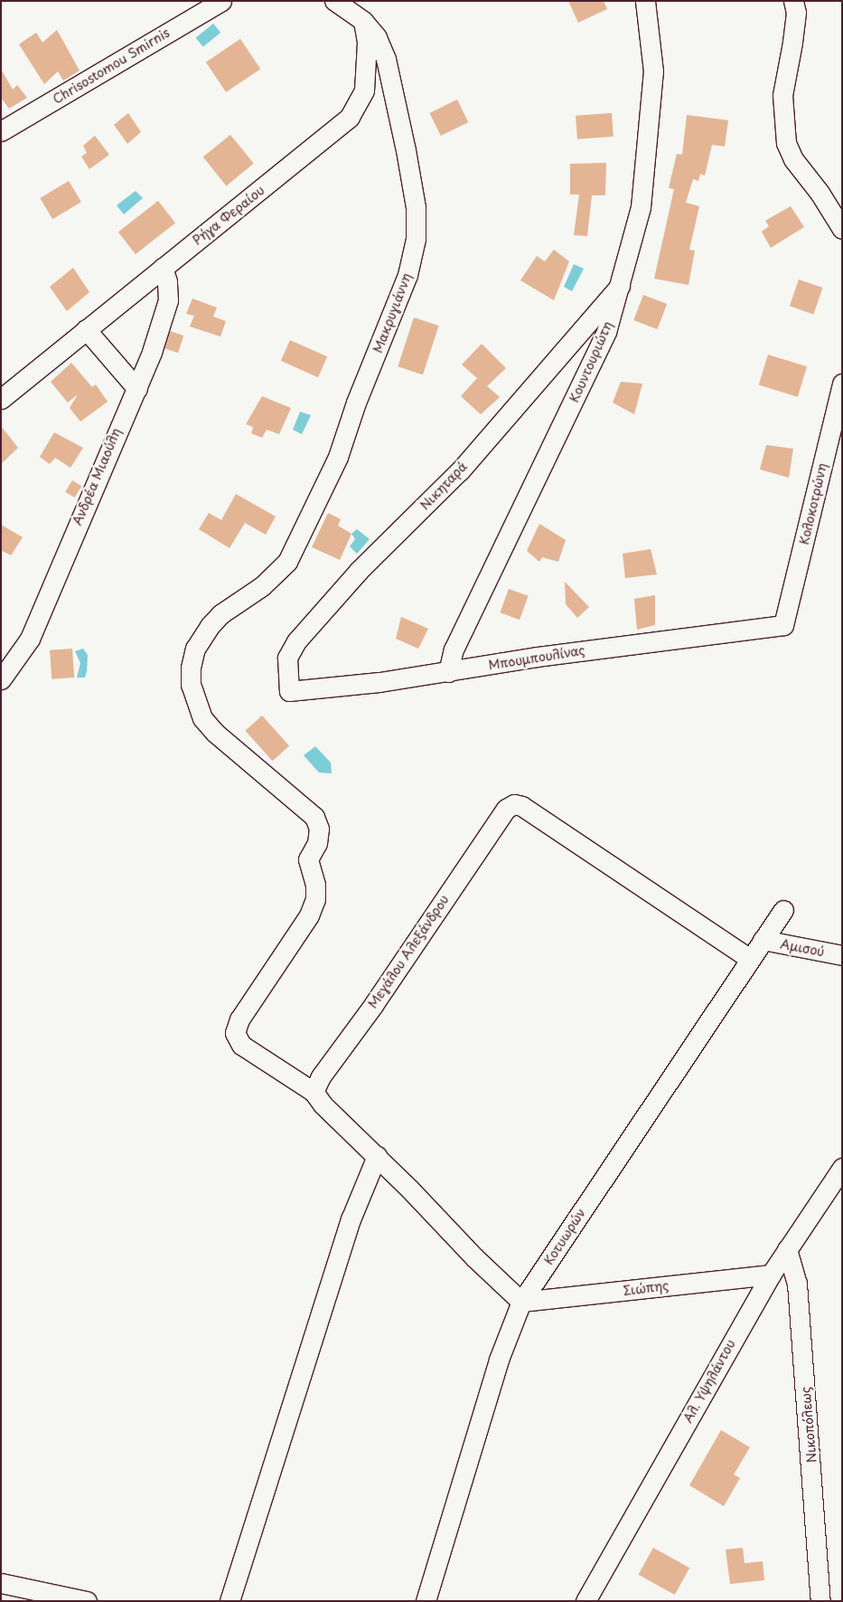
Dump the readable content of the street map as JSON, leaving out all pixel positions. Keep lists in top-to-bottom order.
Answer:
{
  "streets": {
    "street": [
      "Chrisostomou Smirnis",
      "Ρήγα Φεραίου",
      "Μακρυγιάννη",
      "Κουντουριώτη",
      "Ανδρέα Μιαούλη",
      "Νικηταρά",
      "Κολοκοτρώνη",
      "Μπουμπουλίνας",
      "Αμισού",
      "Μεγάλου Αλεξάνδρου",
      "Κοτυωρών",
      "Σιώπης",
      "Αλ. Υψηλάντου",
      "Νικοπόλεως"
    ]
  },
  "crossings": [
    ["Ρήγα Φεραίου", "Μακρυγιάννη"],
    ["Ρήγα Φεραίου", "Ανδρέα Μιαούλη"],
    ["Μακρυγιάννη", "Μεγάλου Αλεξάνδρου"],
    ["Κουντουριώτη", "Νικηταρά"],
    ["Κουντουριώτη", "Μπουμπουλίνας"],
    ["Νικηταρά", "Μπουμπουλίνας"],
    ["Κολοκοτρώνη", "Μπουμπουλίνας"],
    ["Αμισού", "Κοτυωρών"],
    ["Μεγάλου Αλεξάνδρου", "Κοτυωρών"],
    ["Κοτυωρών", "Σιώπης"],
    ["Σιώπης", "Αλ. Υψηλάντου"],
    ["Αλ. Υψηλάντου", "Νικοπόλεως"]
  ]
}
